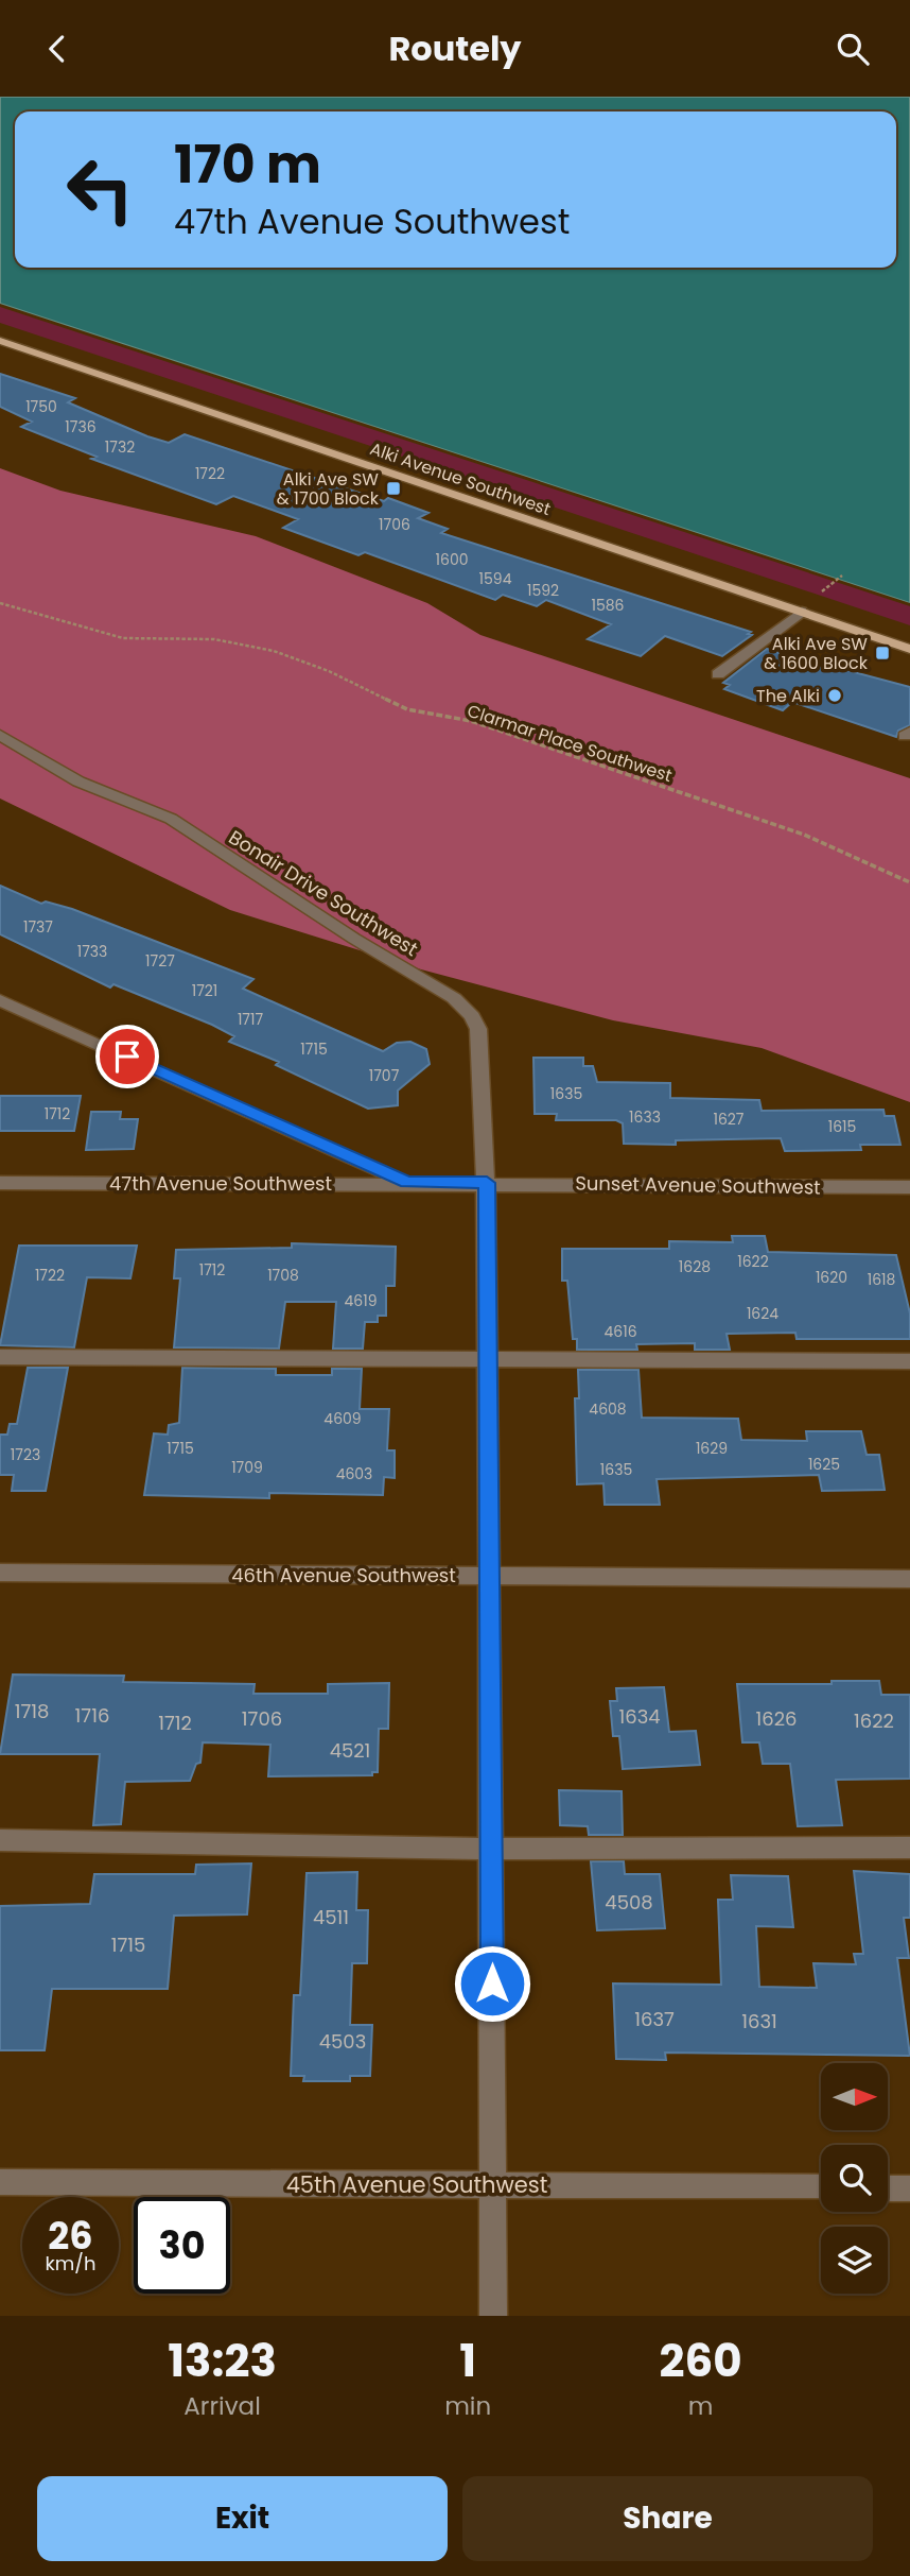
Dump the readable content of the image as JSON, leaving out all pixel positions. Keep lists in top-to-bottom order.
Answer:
{
  "streets": {
    "main road": ["Alki Avenue Southwest"],
    "street": [
      "Bonair Drive Southwest",
      "47th Avenue Southwest",
      "Sunset Avenue Southwest",
      "46th Avenue Southwest",
      "45th Avenue Southwest"
    ],
    "path": ["Clarmar Place Southwest"]
  },
  "crossings": [
    ["Bonair Drive Southwest", "47th Avenue Southwest"],
    ["Bonair Drive Southwest", "Sunset Avenue Southwest"],
    ["Bonair Drive Southwest", "46th Avenue Southwest"],
    ["Bonair Drive Southwest", "45th Avenue Southwest"],
    ["47th Avenue Southwest", "Sunset Avenue Southwest"]
  ],
  "places": {
    "transit": ["Alki Ave SW & 1700 Block", "Alki Ave SW & 1600 Block"],
    "other": ["The Alki"]
  },
  "house_numbers": [
    "1750",
    "1736",
    "1732",
    "1722",
    "1706",
    "1600",
    "1594",
    "1592",
    "1586",
    "1737",
    "1733",
    "1727",
    "1721",
    "1717",
    "1715",
    "1707",
    "1635",
    "1712",
    "1633",
    "1627",
    "1615",
    "1622",
    "1628",
    "1712",
    "1722",
    "1708",
    "1620",
    "1618",
    "4619",
    "1624",
    "4616",
    "4608",
    "4609",
    "1715",
    "1629",
    "1723",
    "1625",
    "1709",
    "1635",
    "4603",
    "1718",
    "1716",
    "1634",
    "1706",
    "1626",
    "1622",
    "1712",
    "4521",
    "4508",
    "4511",
    "1715",
    "1637",
    "1631",
    "4503"
  ],
  "north": "right",
  "page": {
    "header": "Routely",
    "turn": ["170 m", "47th Avenue Southwest"],
    "speed": "26 km/h",
    "limit": "30",
    "eta": [
      "13:23",
      "Arrival",
      "1",
      "min",
      "260",
      "m"
    ],
    "buttons": ["Exit", "Share"]
  }
}
